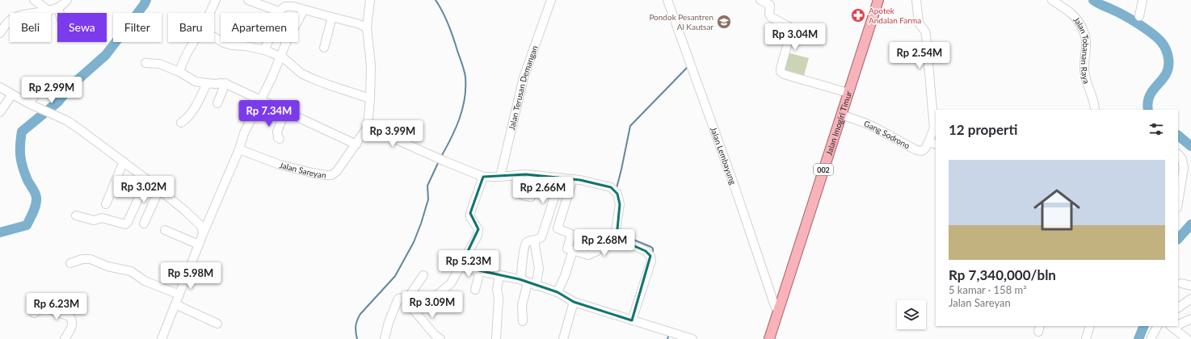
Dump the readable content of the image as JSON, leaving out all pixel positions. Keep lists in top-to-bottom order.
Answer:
{
  "streets": {
    "main road": ["Jalan Imogiri Timur", "002"],
    "street": [
      "Jalan Tobanan Raya",
      "Jalan Terusan Demangan",
      "Gang Sodrono",
      "Jalan Lembayung",
      "Jalan Sareyan"
    ]
  },
  "crossings": [
    ["Jalan Imogiri Timur", "Gang Sodrono"],
    ["Jalan Imogiri Timur", "Jalan Lembayung"]
  ],
  "places": {
    "pharmacy": ["Apotek Andalan Farma"],
    "school or university": ["Pondok Pesantren Al Kautsar"]
  },
  "page": {
    "chip": [
      "Beli",
      "Sewa",
      "Filter",
      "Baru",
      "Apartemen"
    ],
    "price": [
      "Rp 3.04M",
      "Rp 2.54M",
      "Rp 2.99M",
      "Rp 7.34M",
      "Rp 3.99M",
      "Rp 3.02M",
      "Rp 2.66M",
      "Rp 2.68M",
      "Rp 5.23M",
      "Rp 5.98M",
      "Rp 3.09M",
      "Rp 6.23M"
    ],
    "heading": "12 properti",
    "list": [
      {
        "name": "Rp 7,340,000/bln",
        "note": "5 kamar · 158 m² · Jalan Sareyan"
      }
    ]
  }
}
